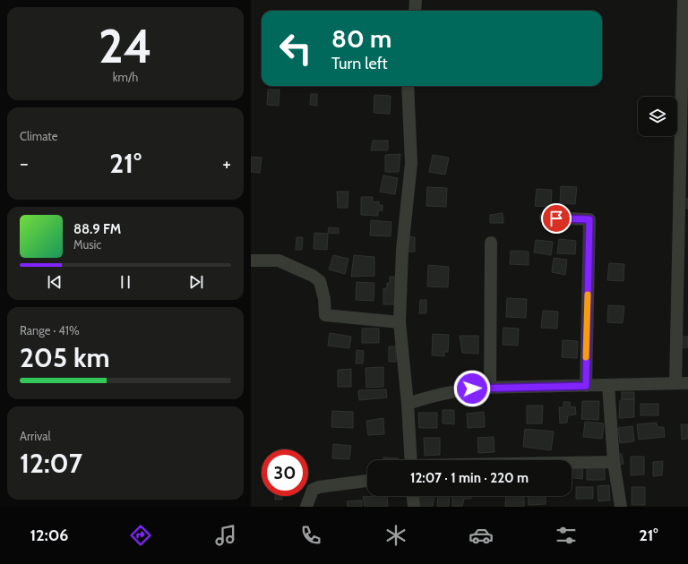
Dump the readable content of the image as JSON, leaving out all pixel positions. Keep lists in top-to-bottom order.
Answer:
{
  "page": {
    "tile": [
      ["24", "km/h"],
      "Climate",
      ["Range · 41%", "205 km"],
      ["Arrival", "12:07"]
    ],
    "turn": ["80 m", "Turn left"],
    "heat": ["−", "21°", "+"],
    "song": ["88.9 FM", "Music"],
    "limit": "30",
    "trip": "12:07 · 1 min · 220 m",
    "tabs": ["12:06", "21°"]
  }
}
